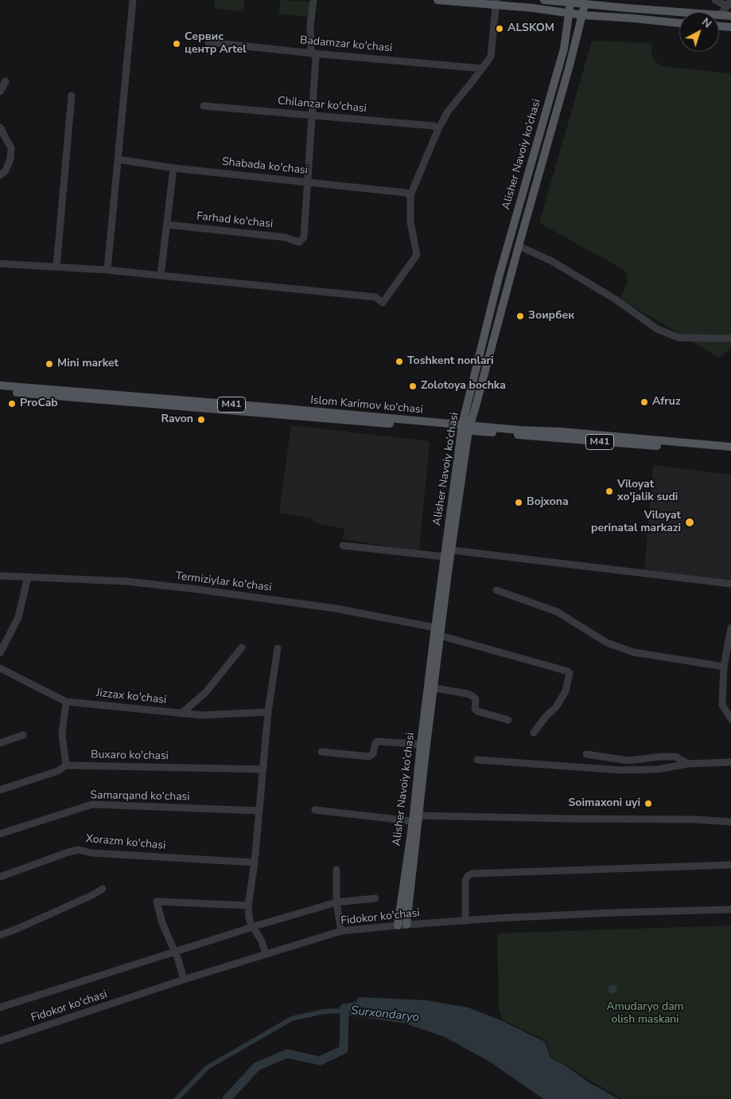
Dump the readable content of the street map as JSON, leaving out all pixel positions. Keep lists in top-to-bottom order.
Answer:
{
  "streets": {
    "main road": ["Alisher Navoiy ko’chasi", "M41", "Islom Karimov ko'chasi"],
    "street": [
      "Badamzar ko'chasi",
      "Chilanzar ko'chasi",
      "Shabada ko'chasi",
      "Farhad ko'chasi",
      "Termiziylar ko'chasi",
      "Jizzax ko'chasi",
      "Buxaro ko'chasi",
      "Samarqand ko'chasi",
      "Xorazm ko'chasi",
      "Fidokor ko'chasi"
    ]
  },
  "crossings": [
    ["Alisher Navoiy ko’chasi", "Islom Karimov ko'chasi"],
    ["Alisher Navoiy ko’chasi", "Termiziylar ko'chasi"],
    ["Alisher Navoiy ko’chasi", "Fidokor ko'chasi"],
    ["Shabada ko'chasi", "Farhad ko'chasi"]
  ],
  "water": ["Surxondaryo"],
  "parks": ["Amudaryo dam olish maskani"],
  "places": [
    "ALSKOM",
    "Сервис центр Artel",
    "Зоирбек",
    "Toshkent nonlari",
    "Mini market",
    "Zolotoya bochka",
    "Afruz",
    "ProCab",
    "Ravon",
    "Viloyat xo'jalik sudi",
    "Bojxona",
    "Viloyat perinatal markazi",
    "Soimaxoni uyi"
  ],
  "north": "top right"
}
